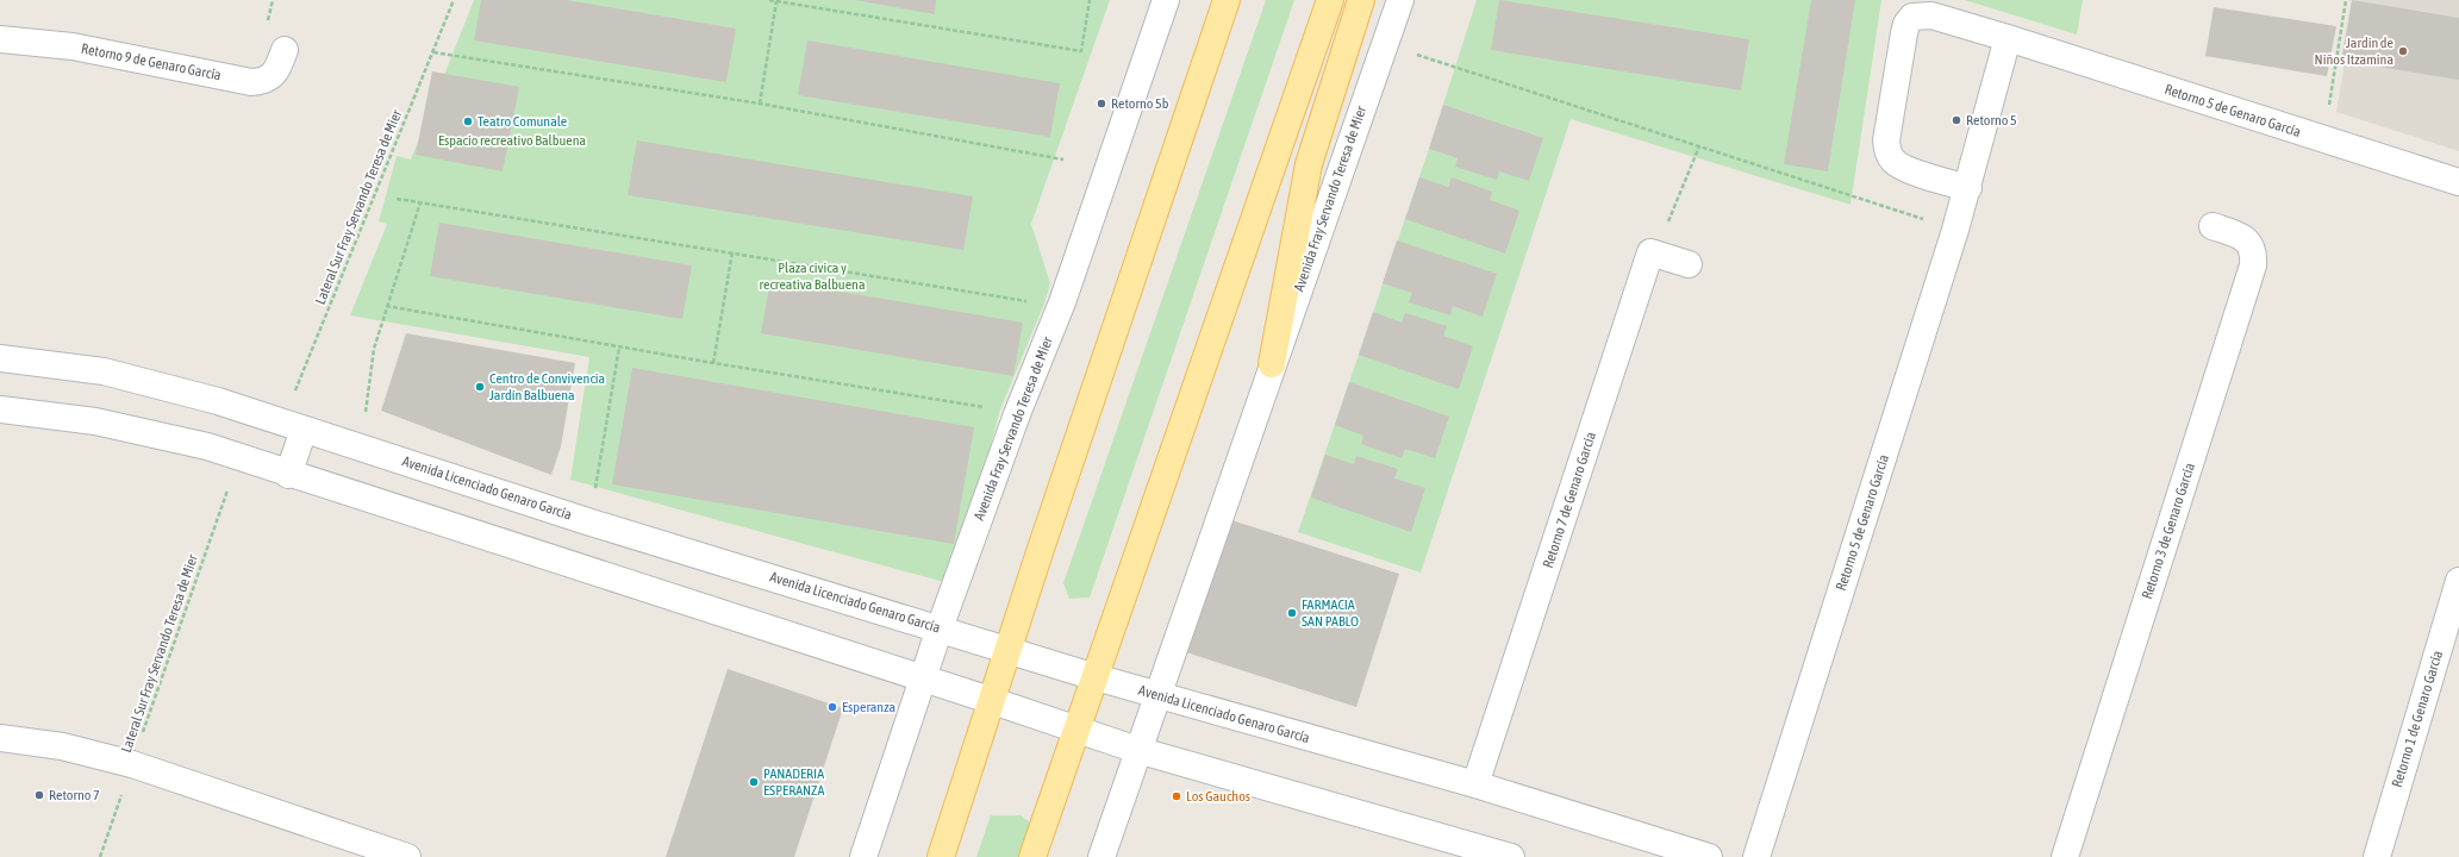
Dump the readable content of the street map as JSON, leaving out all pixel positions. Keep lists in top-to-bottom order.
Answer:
{
  "streets": {
    "street": [
      "Retorno 9 de Genaro García",
      "Retorno 5 de Genaro García",
      "Avenida Fray Servando Teresa de Mier",
      "Avenida Licenciado Genaro García",
      "Retorno 7 de Genaro García",
      "Retorno 3 de Genaro García",
      "Retorno 1 de Genaro García"
    ],
    "path": ["Lateral Sur Fray Servando Teresa de Mier"]
  },
  "crossings": [
    ["Avenida Fray Servando Teresa de Mier", "Avenida Licenciado Genaro García"],
    ["Lateral Sur Fray Servando Teresa de Mier", "Avenida Licenciado Genaro García"],
    ["Avenida Licenciado Genaro García", "Retorno 7 de Genaro García"]
  ],
  "parks": ["Espacio recreativo Balbuena", "Plaza civica y recreativa Balbuena"],
  "places": [
    "Jardin de Niños Itzamina",
    "Retorno 5b",
    "Retorno 5",
    "Teatro Comunale",
    "Centro de Convivencia Jardín Balbuena",
    "FARMACIA SAN PABLO",
    "Esperanza",
    "PANADERIA ESPERANZA",
    "Retorno 7",
    "Los Gauchos"
  ]
}
